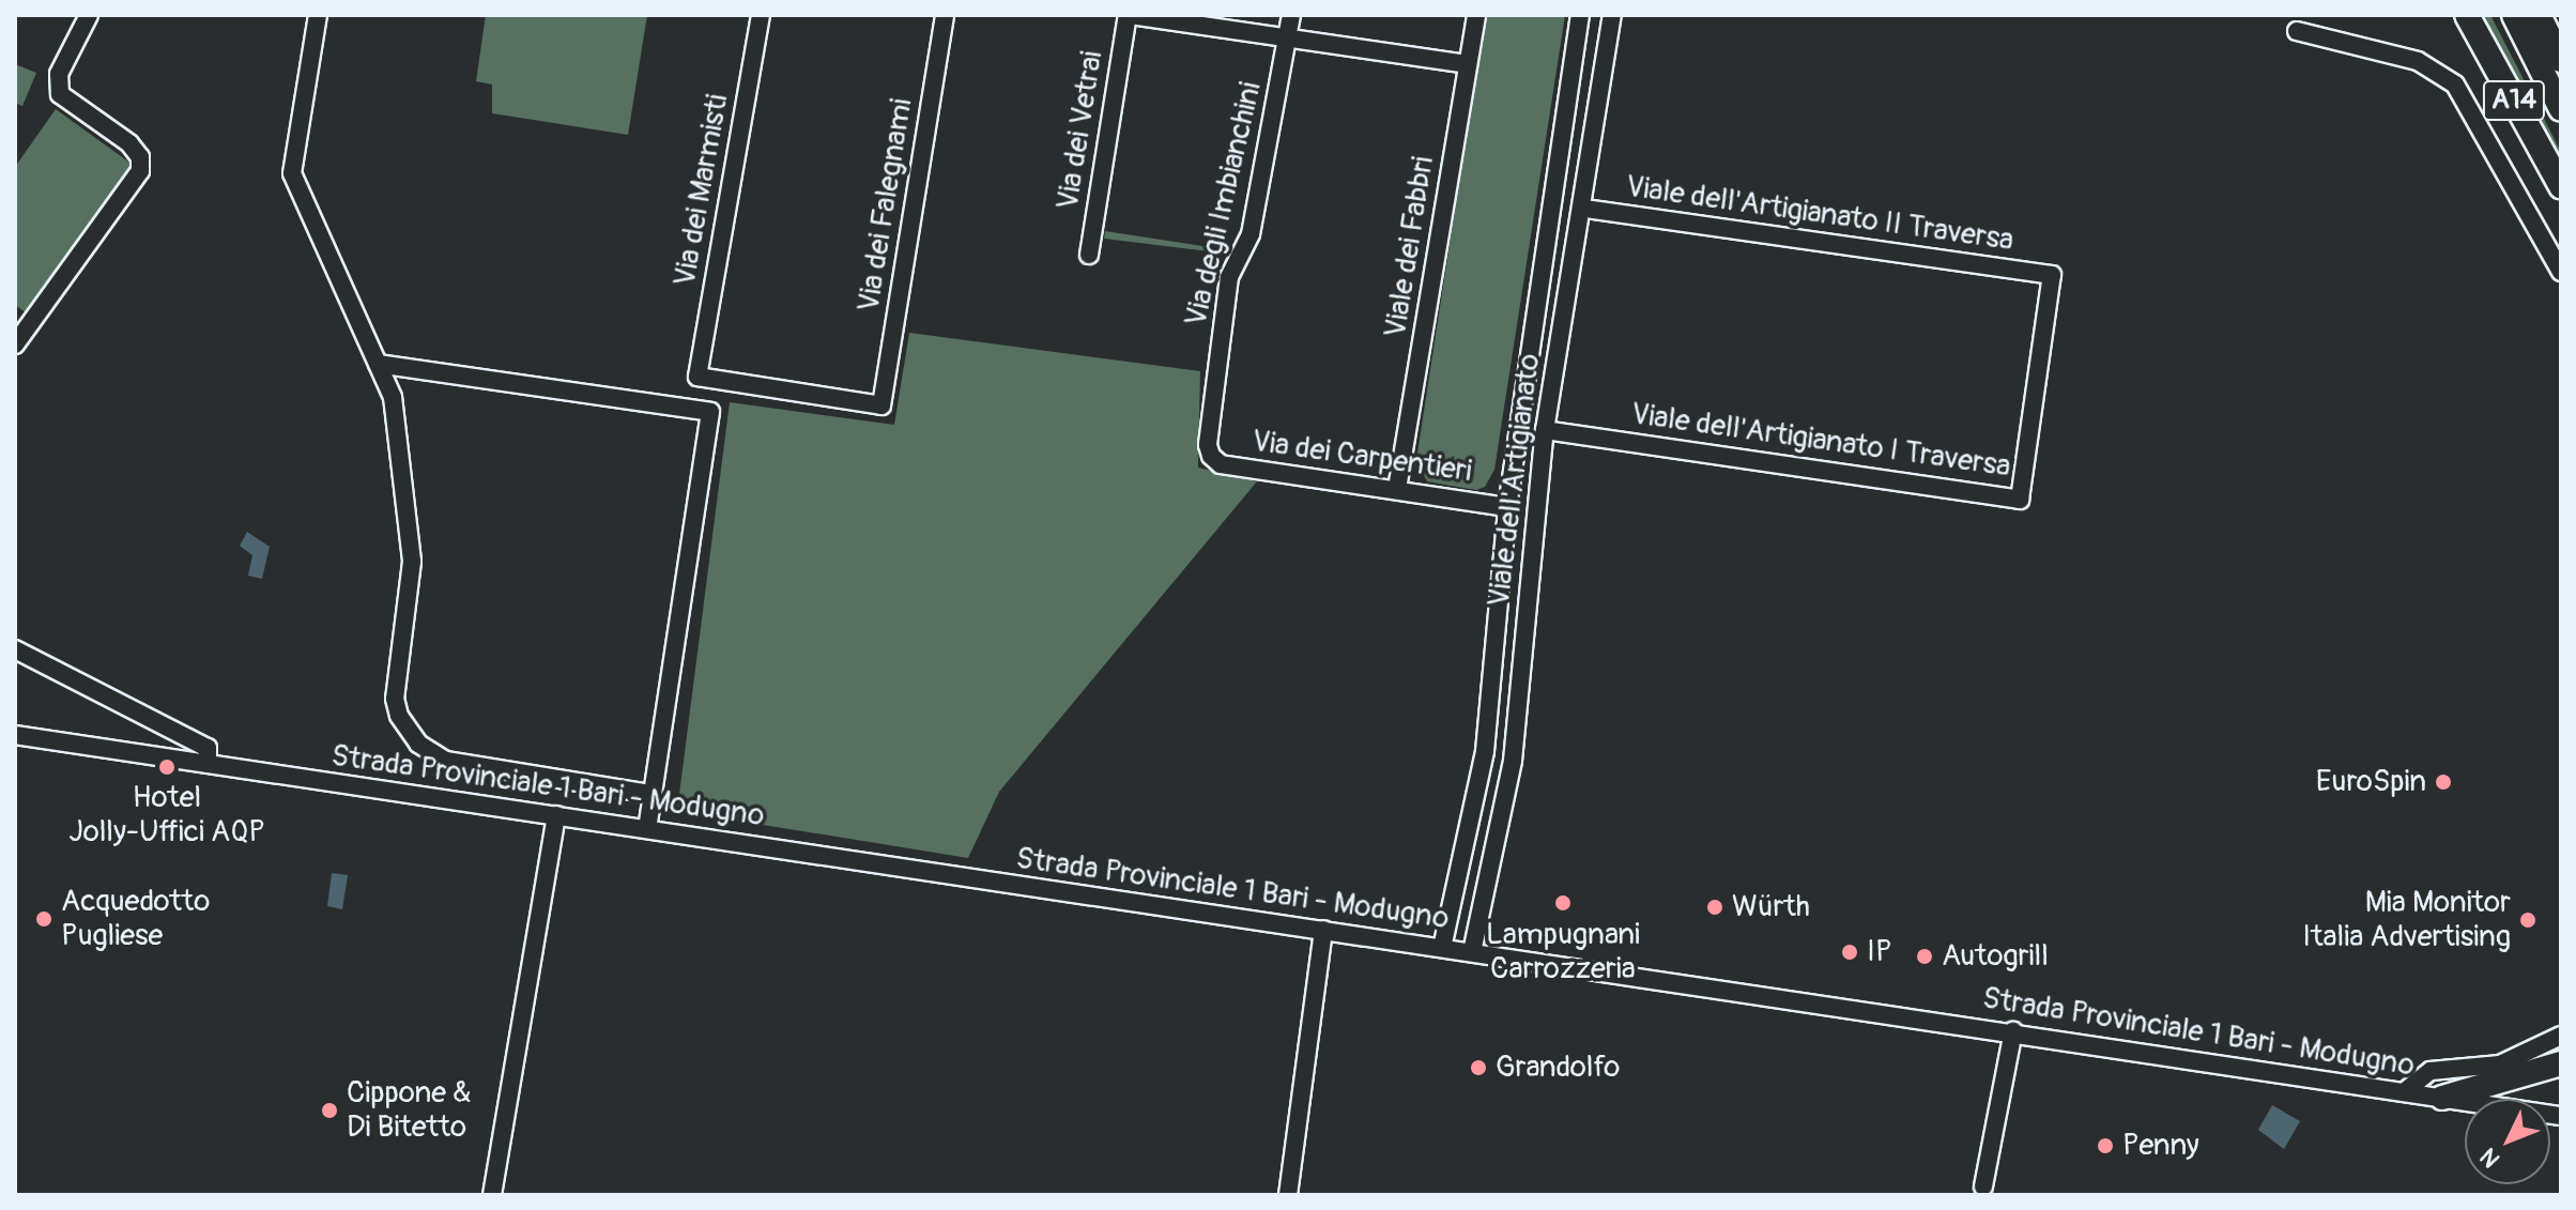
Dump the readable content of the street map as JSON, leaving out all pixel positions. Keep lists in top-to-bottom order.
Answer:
{
  "streets": {
    "highway": ["A14"],
    "street": [
      "Via dei Vetrai",
      "Via dei Marmisti",
      "Via degli Imbianchini",
      "Via dei Falegnami",
      "Viale dell'Artigianato II Traversa",
      "Viale dei Fabbri",
      "Viale dell'Artigianato I Traversa",
      "Via dei Carpentieri",
      "Viale dell'Artigianato",
      "Strada Provinciale 1 Bari - Modugno"
    ]
  },
  "crossings": [
    ["Via dei Marmisti", "Via dei Falegnami"],
    ["Via degli Imbianchini", "Via dei Carpentieri"],
    ["Viale dell'Artigianato II Traversa", "Viale dell'Artigianato I Traversa"],
    ["Viale dell'Artigianato II Traversa", "Viale dell'Artigianato"],
    ["Viale dei Fabbri", "Via dei Carpentieri"],
    ["Viale dell'Artigianato I Traversa", "Viale dell'Artigianato"],
    ["Via dei Carpentieri", "Viale dell'Artigianato"],
    ["Viale dell'Artigianato", "Strada Provinciale 1 Bari - Modugno"]
  ],
  "places": [
    "Hotel Jolly-Uffici AQP",
    "EuroSpin",
    "Lampugnani Carrozzeria",
    "Würth",
    "Acquedotto Pugliese",
    "Mia Monitor Italia Advertising",
    "IP",
    "Autogrill",
    "Grandolfo",
    "Cippone & Di Bitetto",
    "Penny"
  ],
  "north": "bottom left"
}
